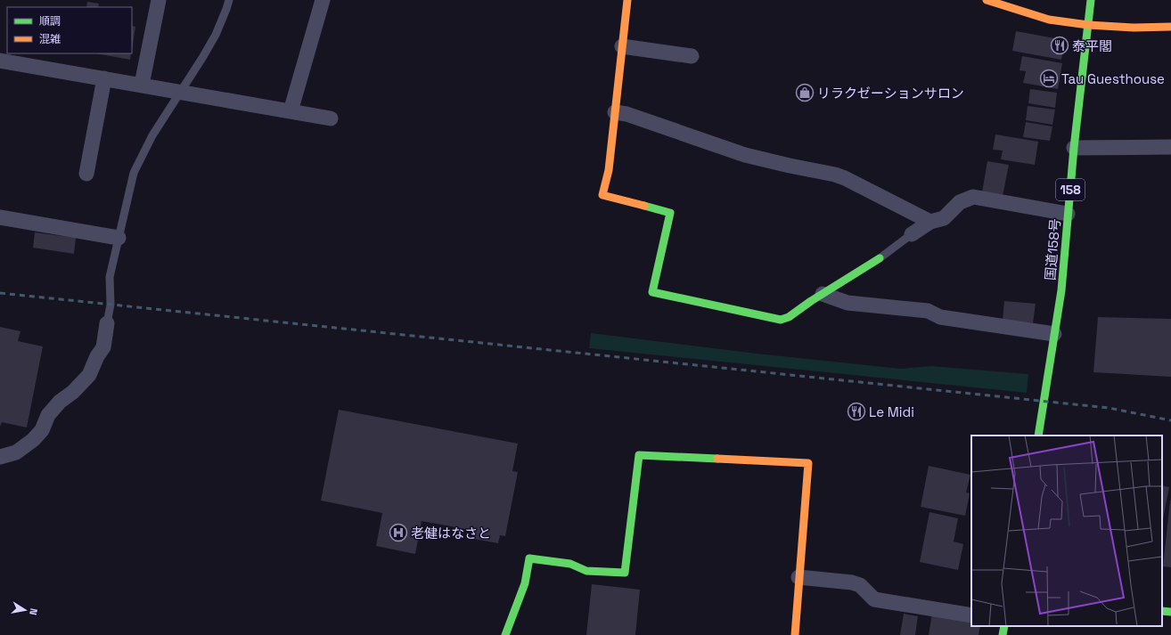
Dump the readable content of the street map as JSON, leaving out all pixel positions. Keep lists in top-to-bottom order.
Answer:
{
  "streets": {
    "main road": ["158", "国道158号"]
  },
  "places": {
    "restaurant": ["泰平閣", "Le Midi"],
    "hotel": ["Tau Guesthouse"],
    "shop": ["リラクゼーションサロン"],
    "hospital": ["老健はなさと"]
  },
  "legend": ["順調", "混雑"],
  "north": "right"
}
